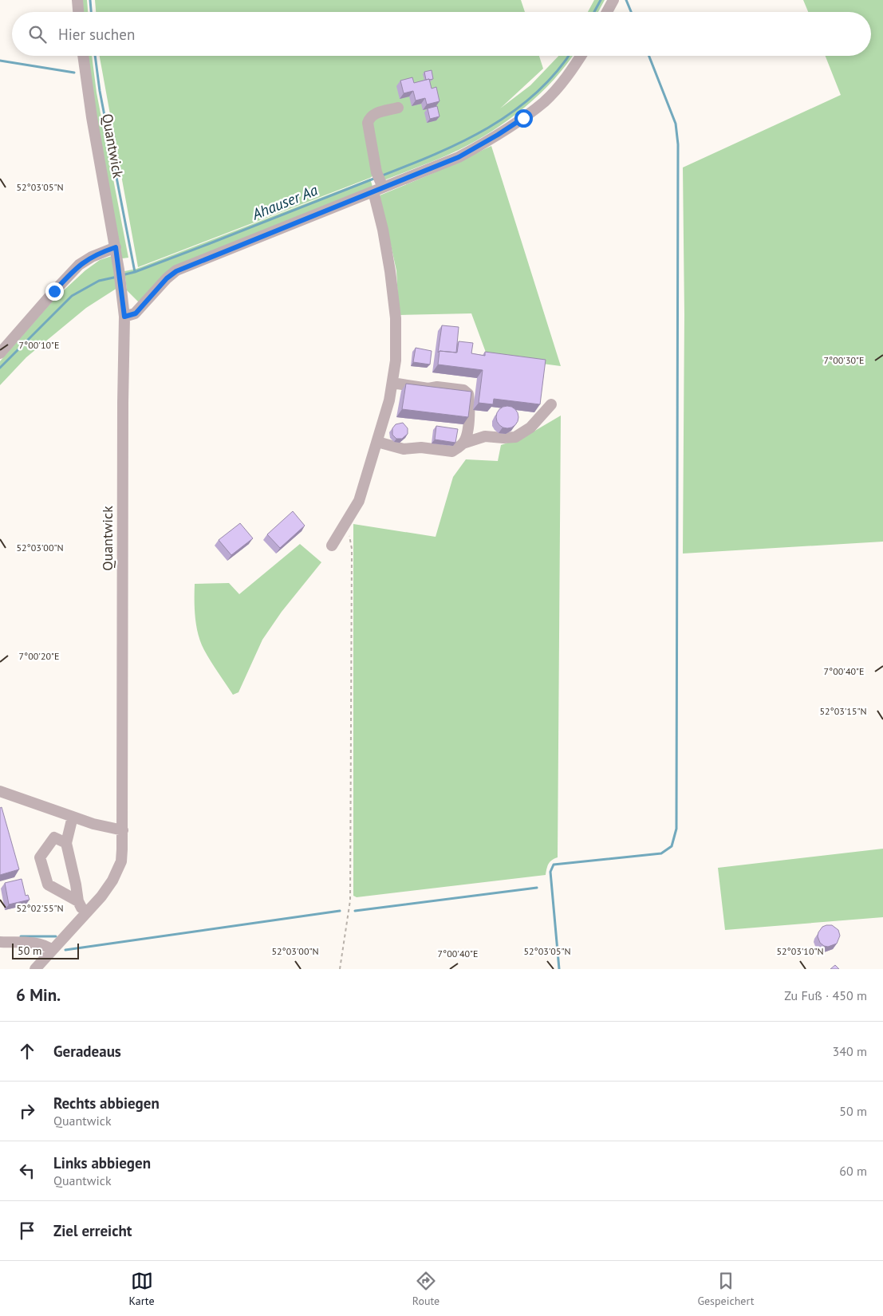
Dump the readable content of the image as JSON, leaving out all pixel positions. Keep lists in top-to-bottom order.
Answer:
{
  "streets": {
    "street": ["Quantwick"]
  },
  "water": ["Ahauser Aa"],
  "scale_bar": "50 m",
  "page": {
    "search": "Hier suchen",
    "scale": "50 m",
    "heading": ["6 Min.", "Zu Fuß · 450 m"],
    "list": [
      ["Geradeaus", "340 m"],
      ["Rechts abbiegen", "Quantwick", "50 m"],
      ["Links abbiegen", "Quantwick", "60 m"],
      "Ziel erreicht"
    ],
    "nav": ["Karte", "Route", "Gespeichert"]
  },
  "coordinates": [
    "52°03'05\"N",
    "7°00'10\"E",
    "7°00'30\"E",
    "52°03'00\"N",
    "7°00'20\"E",
    "7°00'40\"E",
    "52°03'15\"N",
    "52°02'55\"N",
    "52°03'10\"N"
  ]
}
